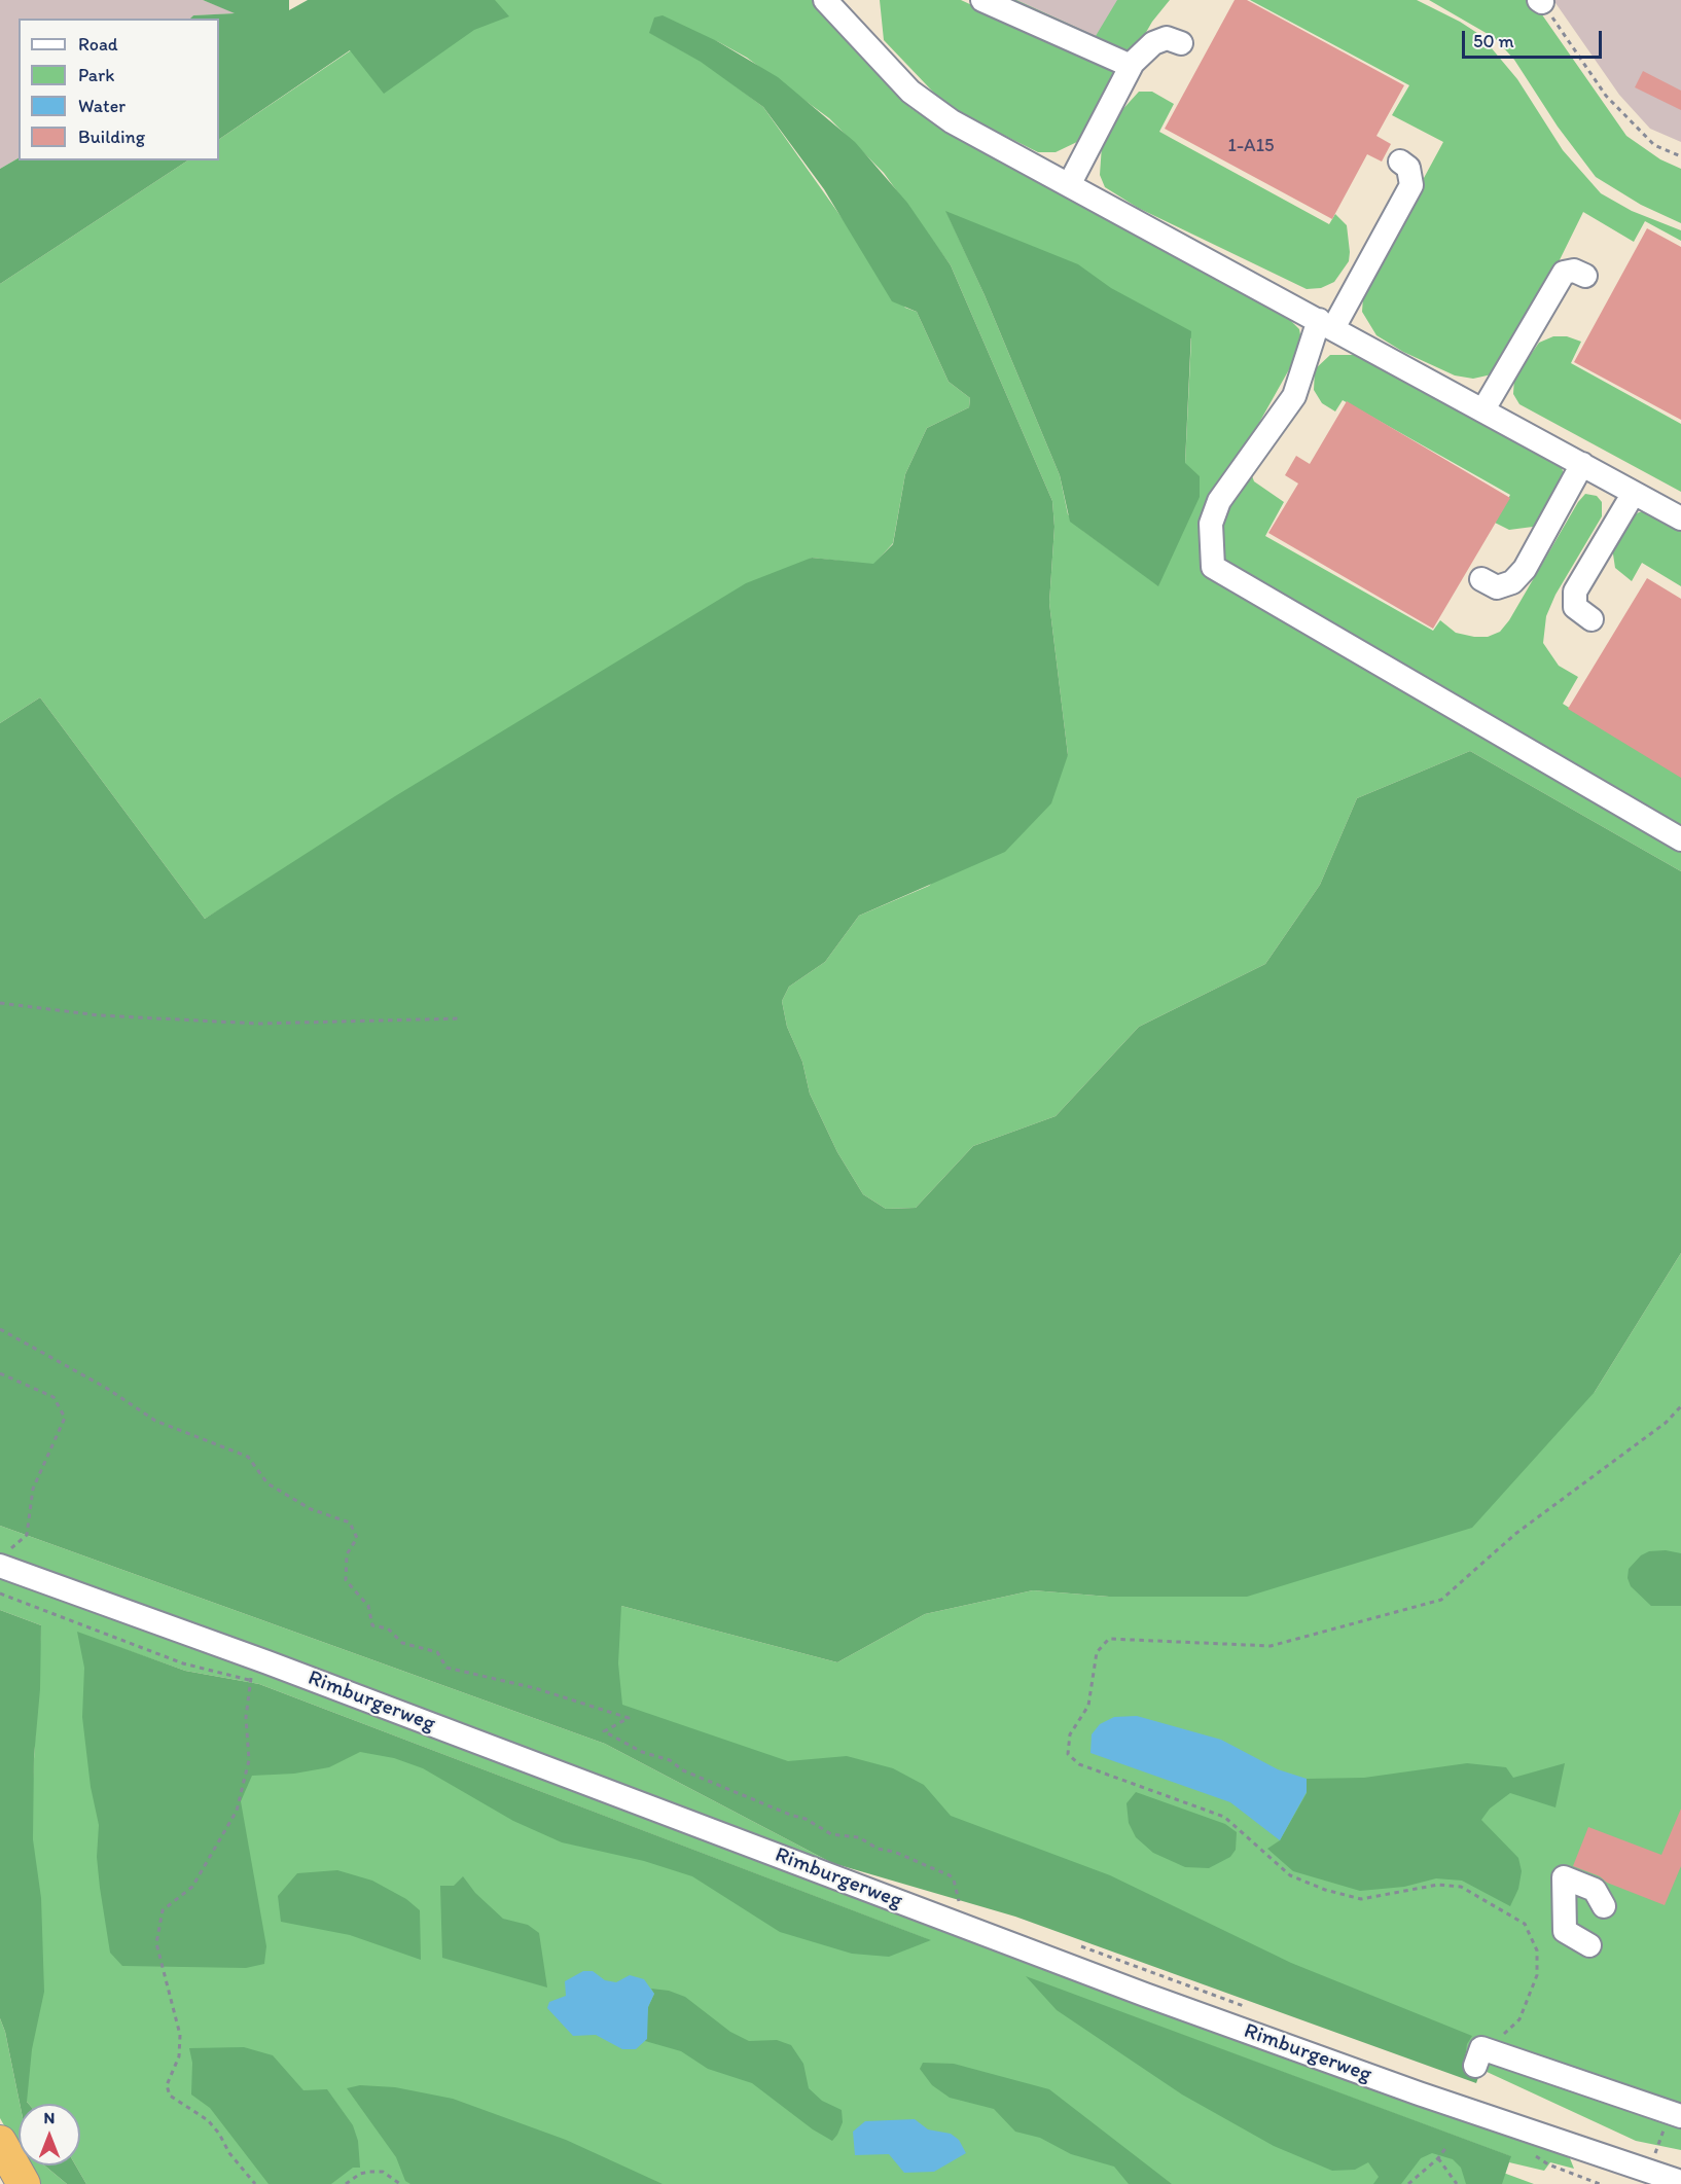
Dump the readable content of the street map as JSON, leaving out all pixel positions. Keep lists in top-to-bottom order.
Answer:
{
  "streets": {
    "street": ["Rimburgerweg"]
  },
  "house_numbers": ["1-A15"],
  "legend": [
    "Road",
    "Park",
    "Water",
    "Building"
  ],
  "scale_bar": "50 m",
  "north": "top"
}
